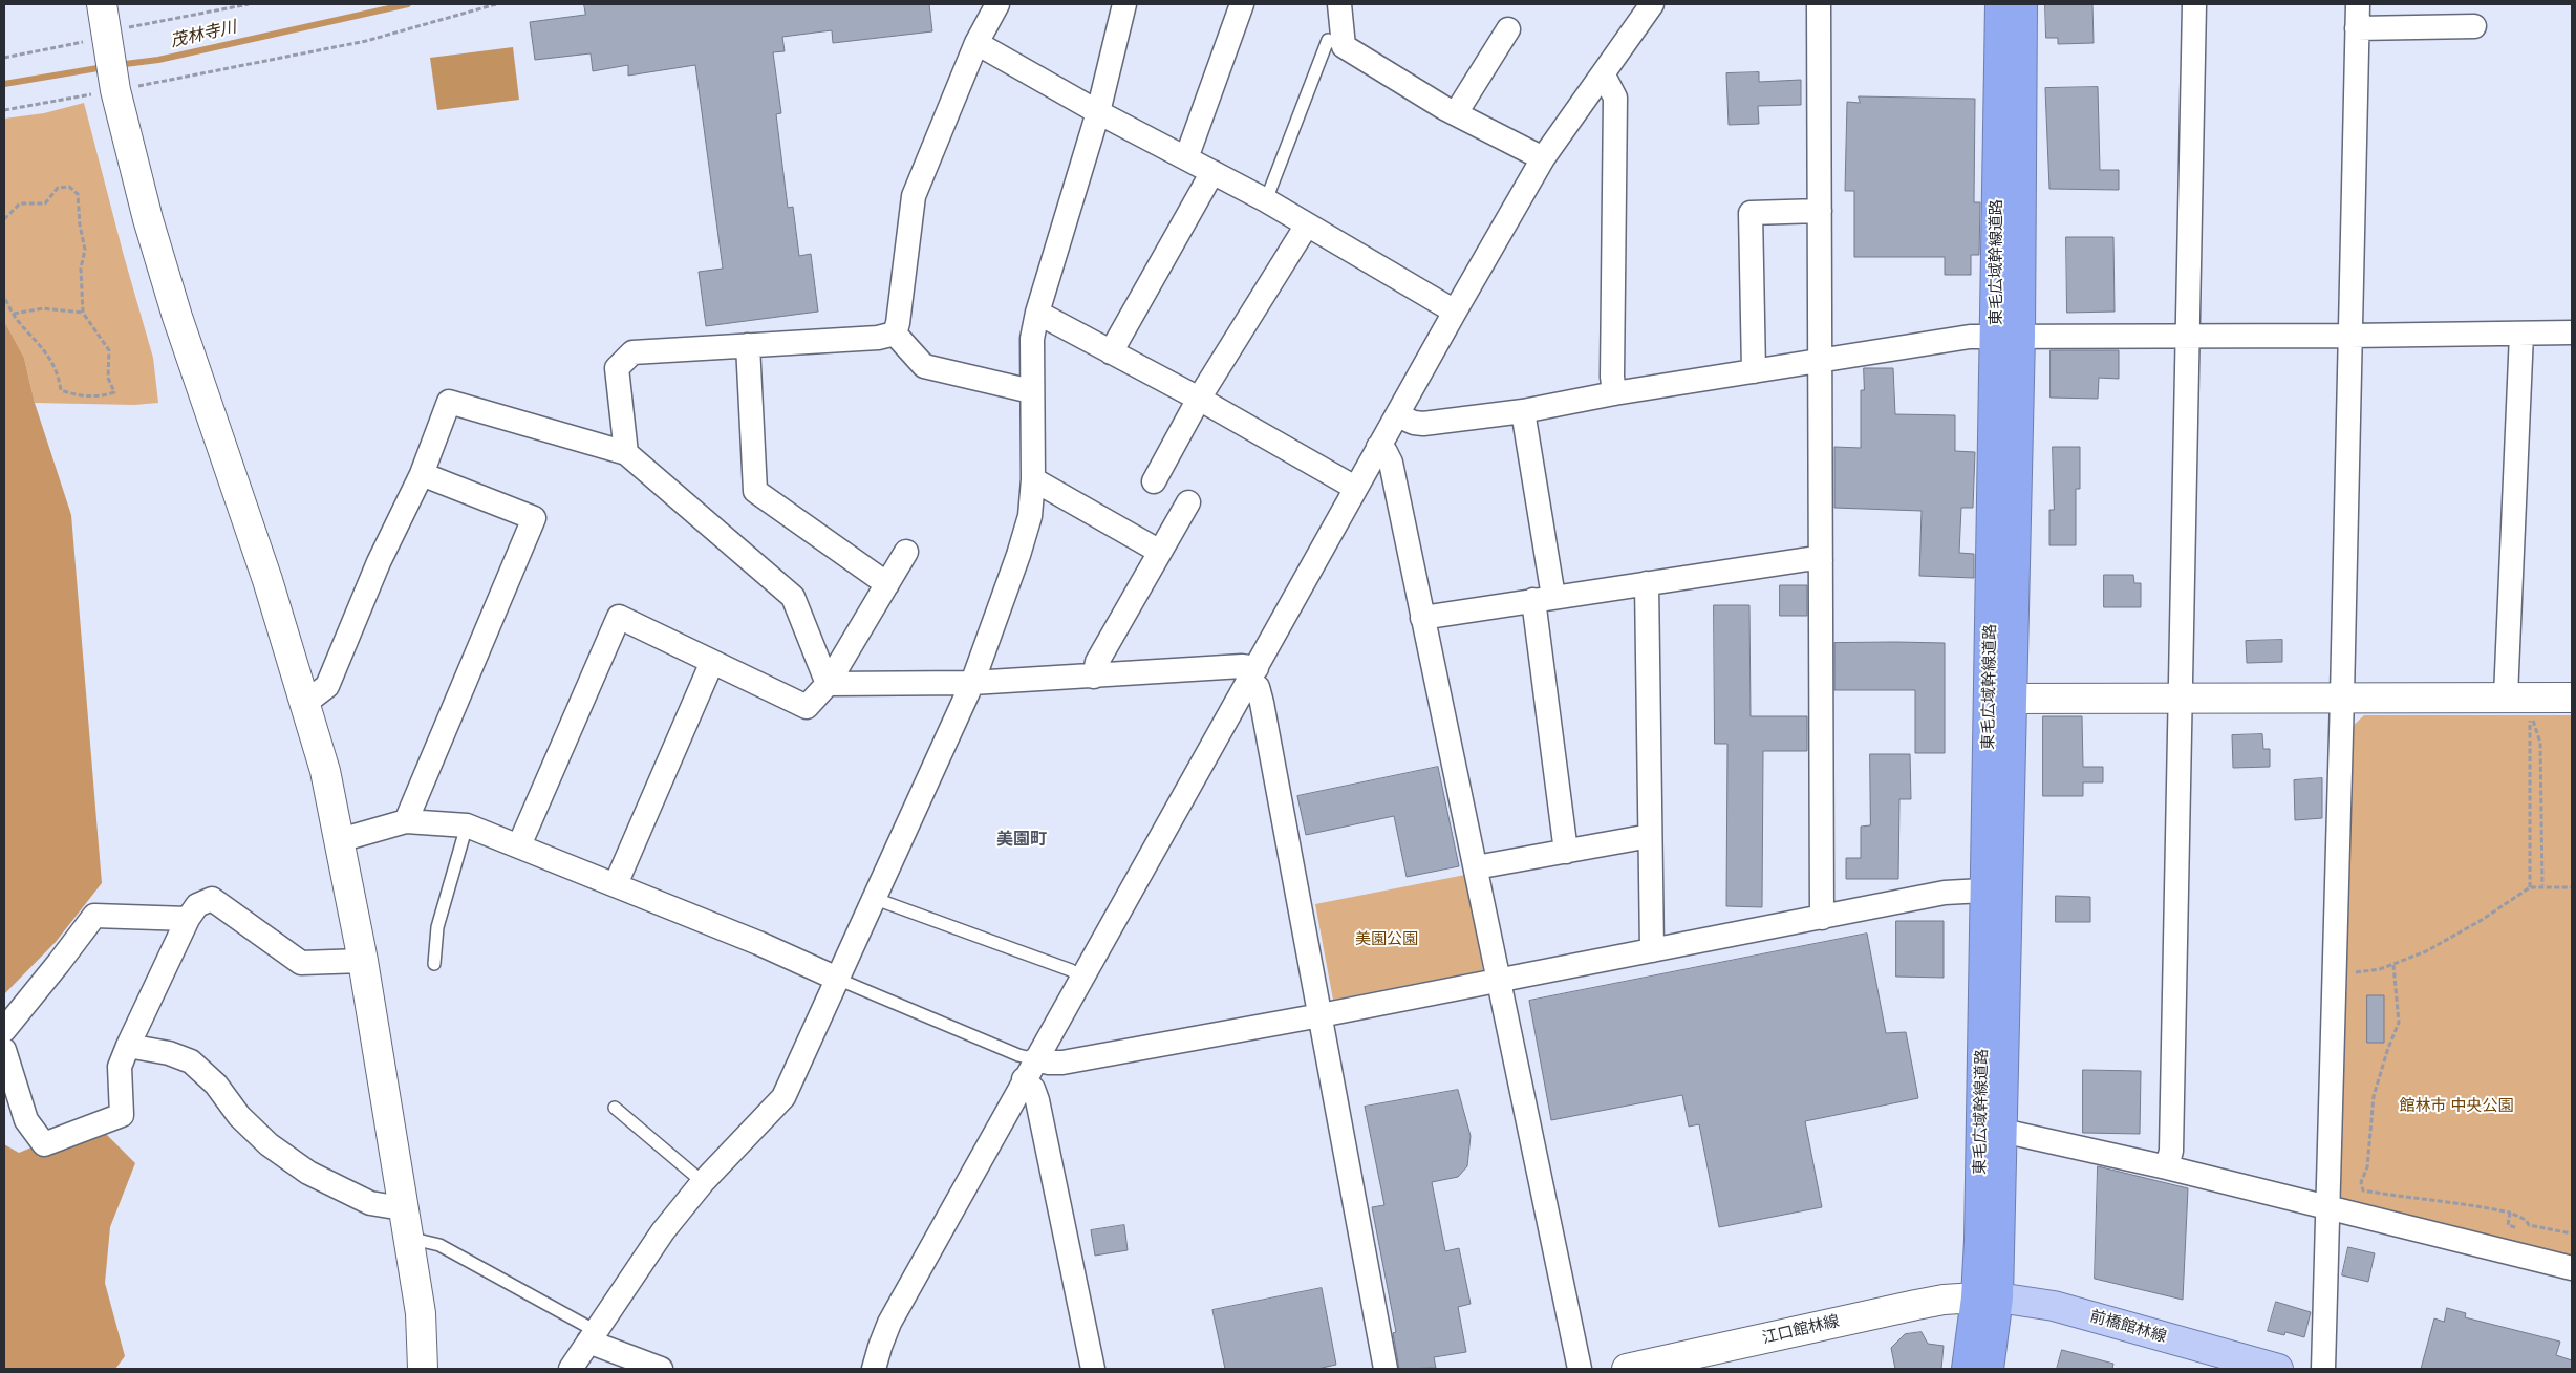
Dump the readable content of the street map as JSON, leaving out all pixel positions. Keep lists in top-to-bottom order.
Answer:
{
  "streets": {
    "highway": ["東毛広域幹線道路"],
    "main road": ["前橋館林線"],
    "street": ["江口館林線"]
  },
  "crossings": [
    ["東毛広域幹線道路", "前橋館林線"],
    ["東毛広域幹線道路", "江口館林線"],
    ["前橋館林線", "江口館林線"]
  ],
  "districts": ["美園町"],
  "water": ["茂林寺川"],
  "parks": ["美園公園", "館林市 中央公園"]
}
